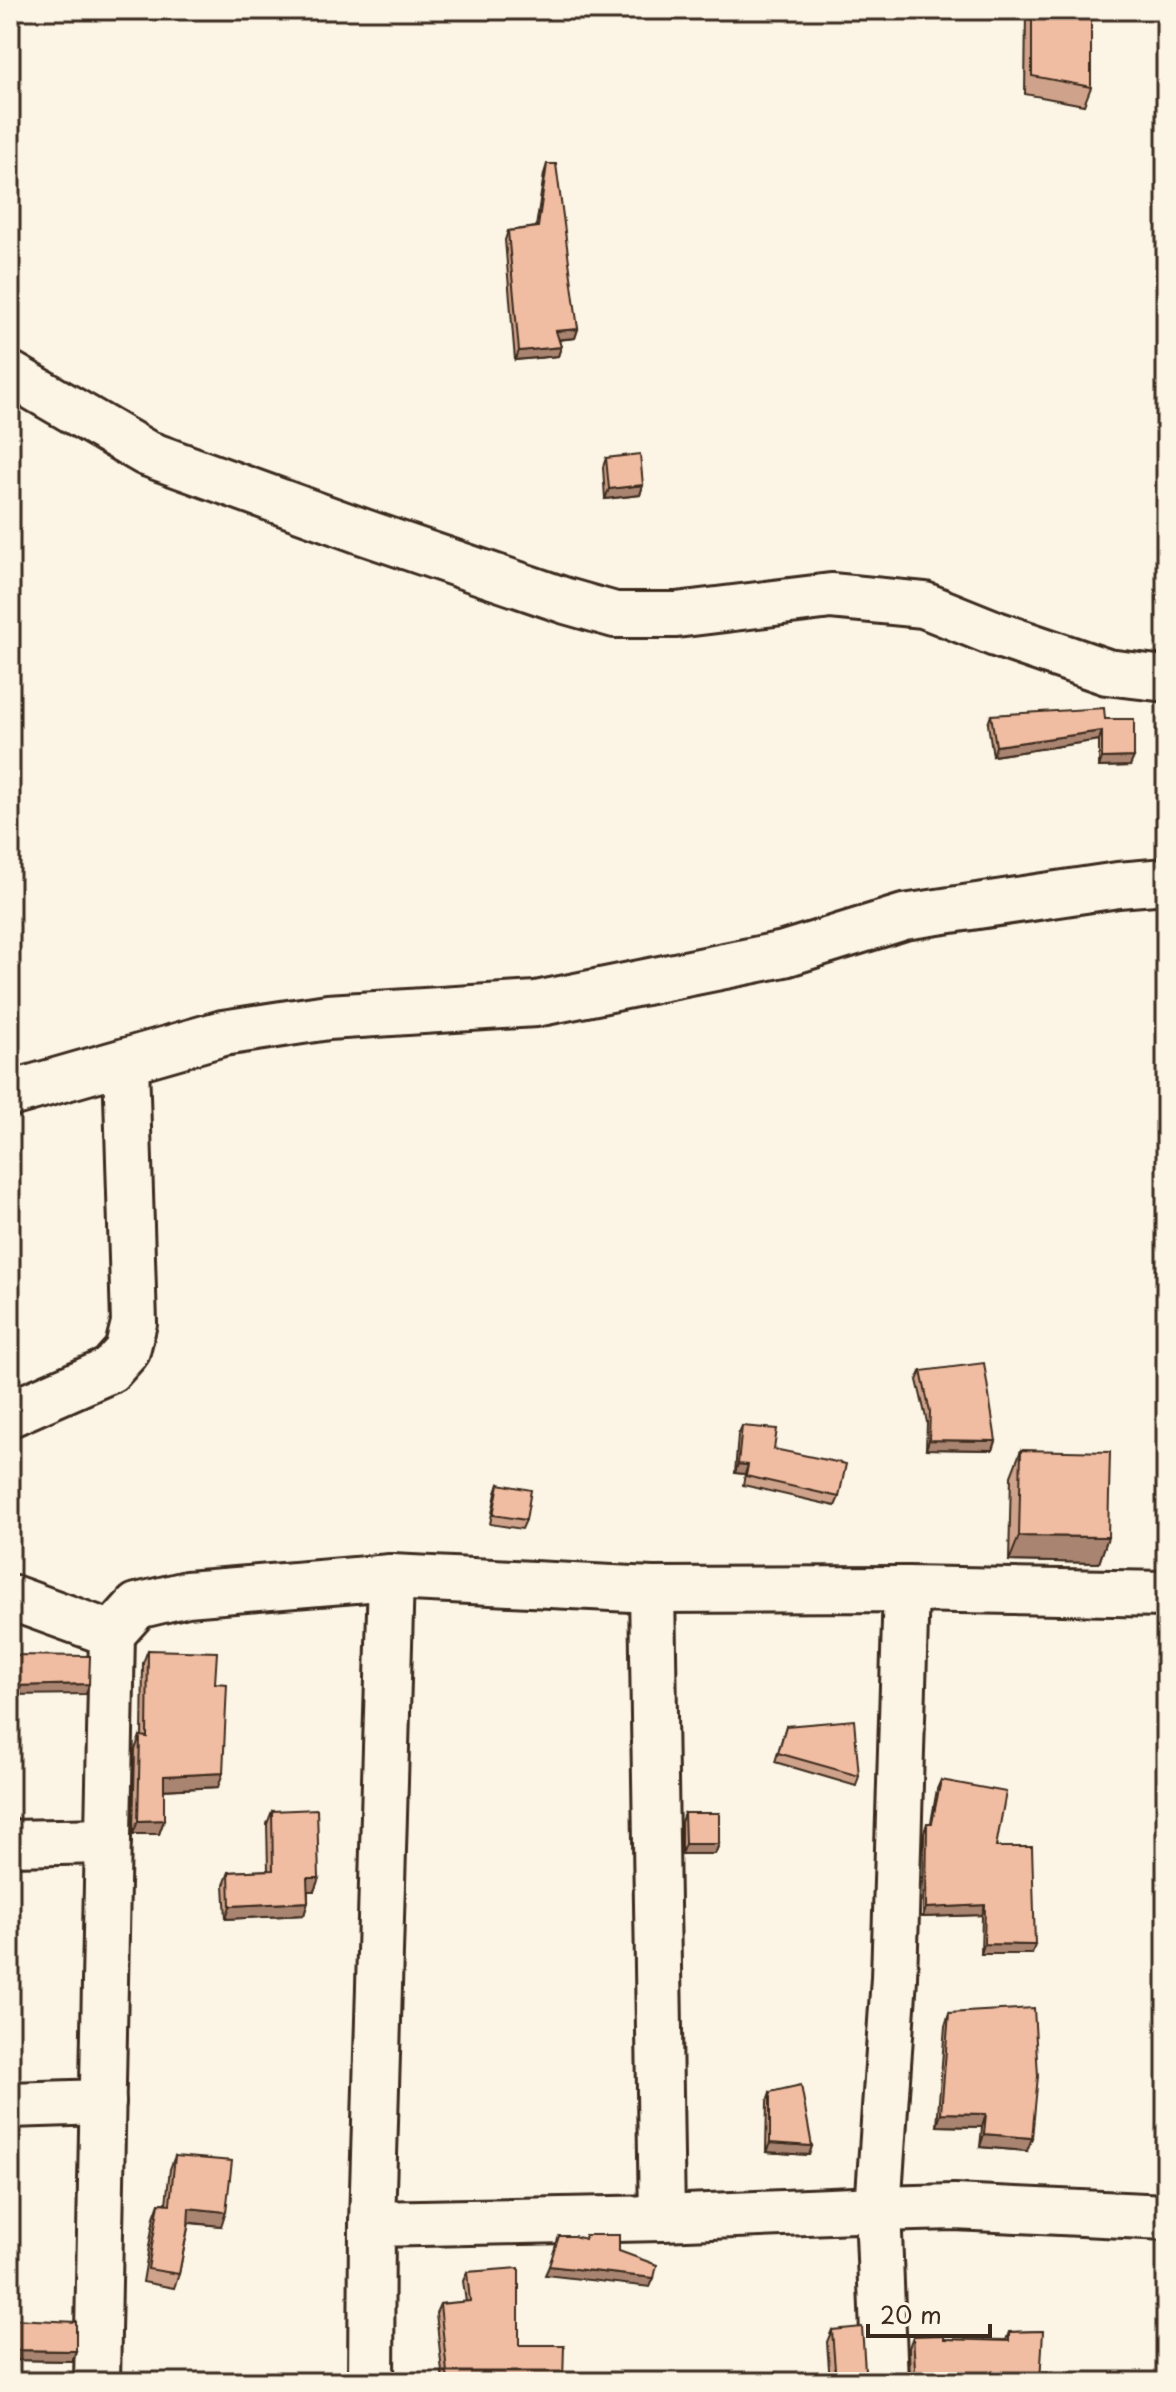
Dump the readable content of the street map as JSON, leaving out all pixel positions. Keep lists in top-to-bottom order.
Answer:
{
  "scale_bar": "20 m"
}
